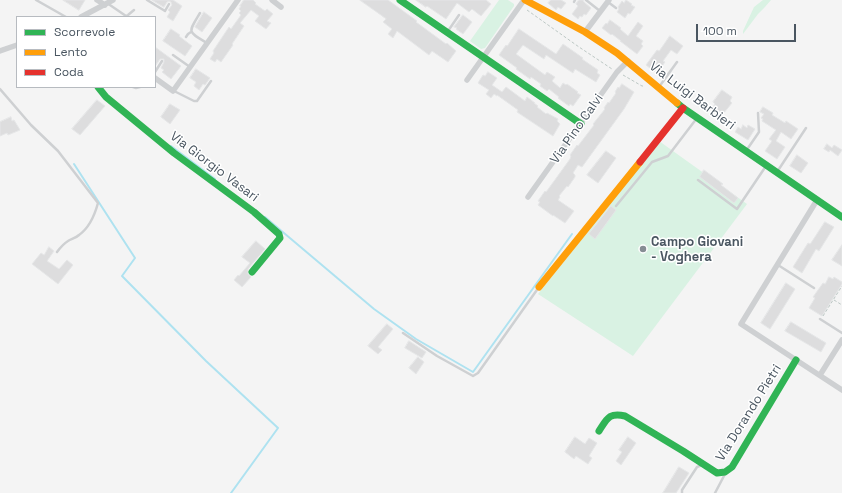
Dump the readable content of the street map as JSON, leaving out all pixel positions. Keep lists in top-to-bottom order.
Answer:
{
  "streets": {
    "street": [
      "Via Luigi Barbieri",
      "Via Pino Calvi",
      "Via Giorgio Vasari",
      "Via Dorando Pietri"
    ]
  },
  "crossings": [
    ["Via Luigi Barbieri", "Via Pino Calvi"]
  ],
  "places": ["Campo Giovani - Voghera"],
  "legend": ["Scorrevole", "Lento", "Coda"],
  "scale_bar": "100 m"
}
